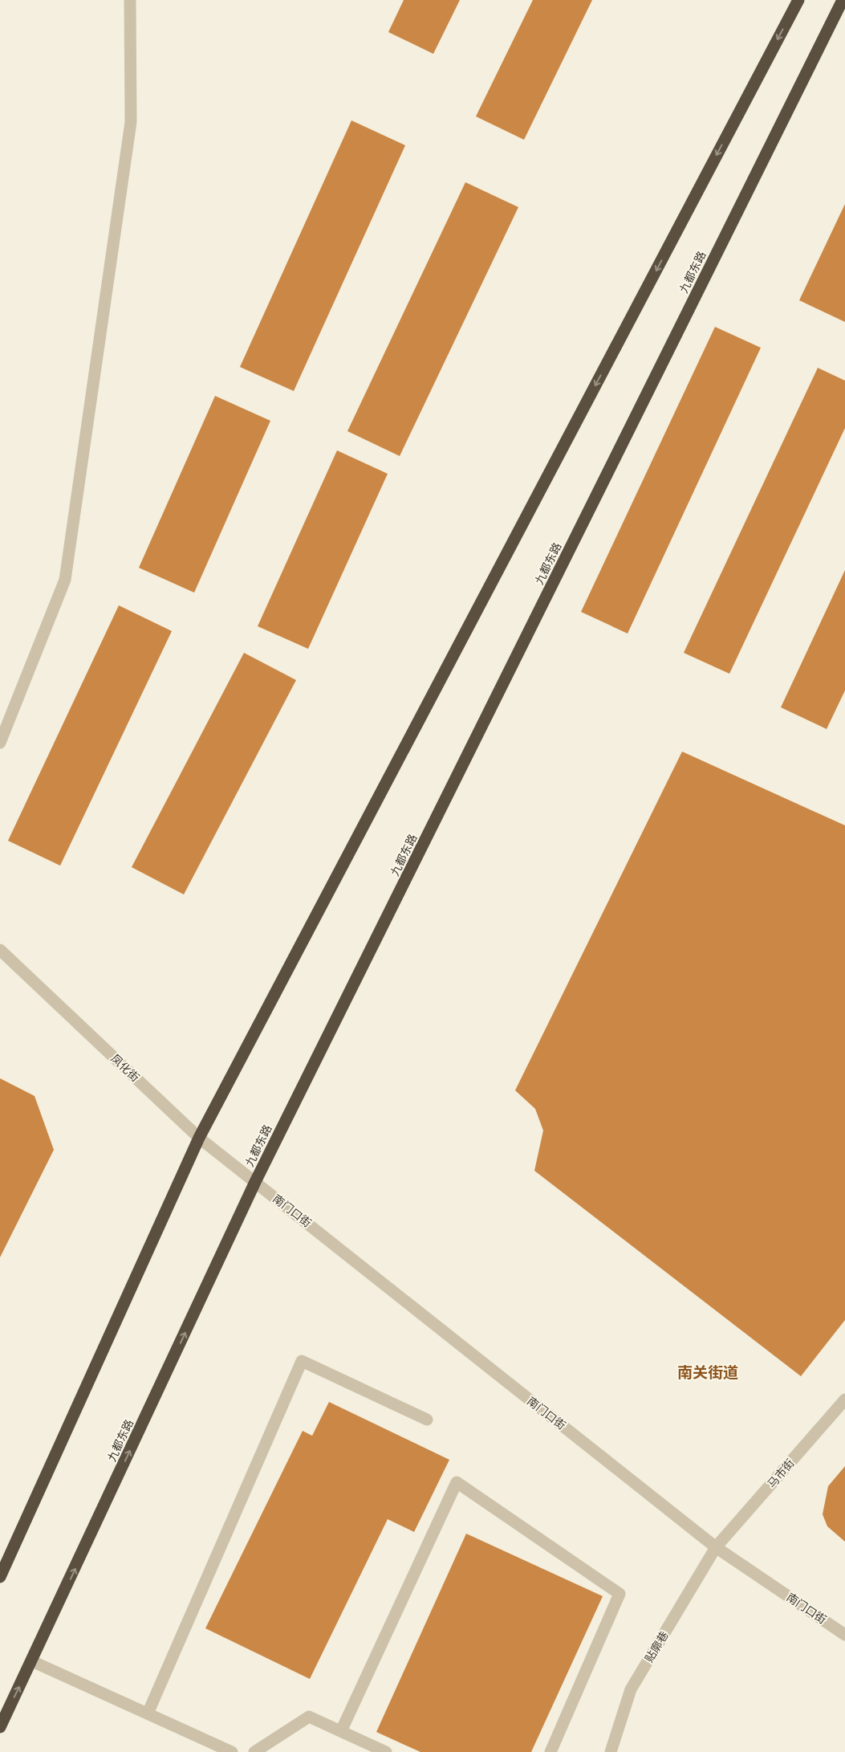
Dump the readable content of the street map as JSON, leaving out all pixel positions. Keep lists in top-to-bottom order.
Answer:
{
  "streets": {
    "highway": ["九都东路"],
    "street": [
      "凤化街",
      "南门口街",
      "马市街",
      "贴廓巷"
    ]
  },
  "crossings": [
    ["九都东路", "凤化街"],
    ["九都东路", "南门口街"],
    ["凤化街", "南门口街"],
    ["南门口街", "马市街"],
    ["南门口街", "贴廓巷"],
    ["马市街", "贴廓巷"]
  ],
  "districts": ["南关街道"]
}
